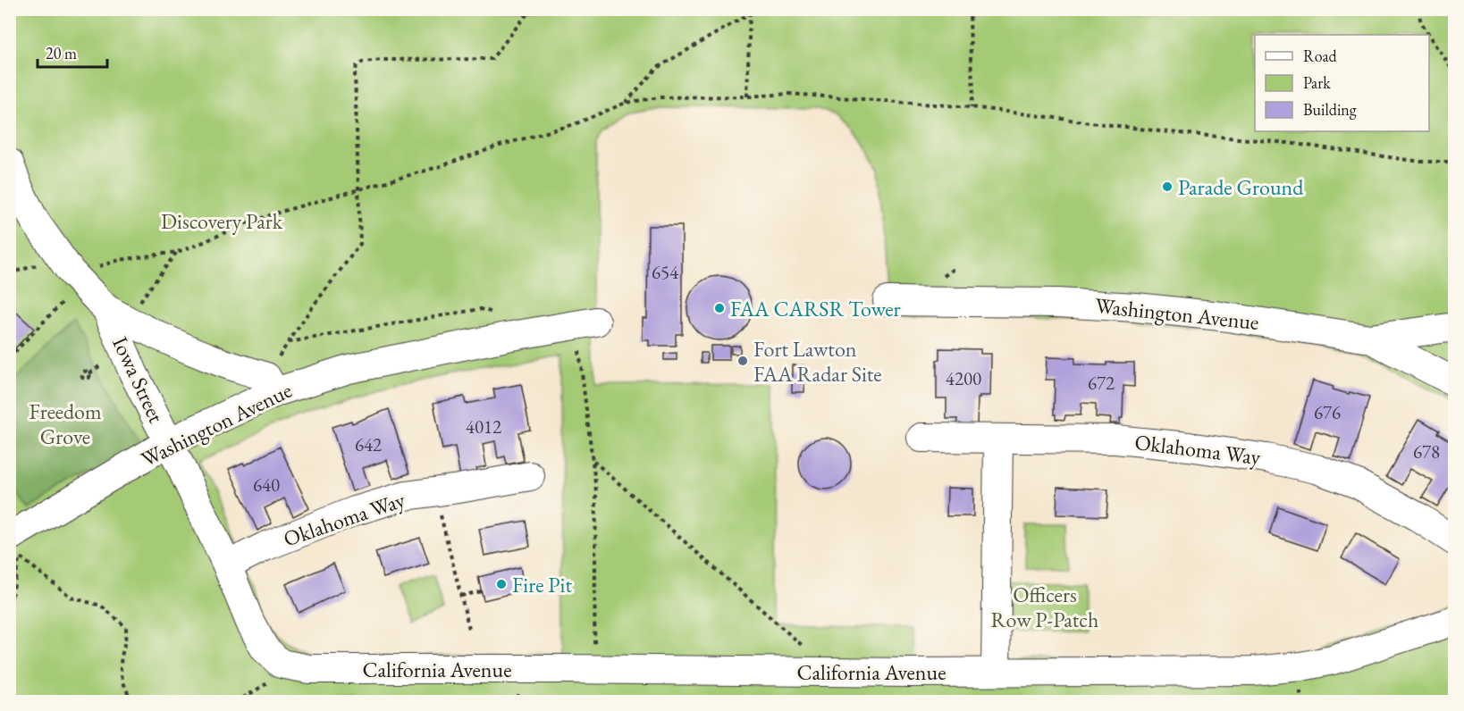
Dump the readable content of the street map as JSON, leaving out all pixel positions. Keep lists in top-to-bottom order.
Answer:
{
  "streets": {
    "street": [
      "Washington Avenue",
      "Iowa Street",
      "Oklahoma Way",
      "California Avenue"
    ]
  },
  "crossings": [
    ["Washington Avenue", "Iowa Street"],
    ["Iowa Street", "Oklahoma Way"],
    ["Iowa Street", "California Avenue"]
  ],
  "parks": ["Discovery Park", "Freedom Grove", "Officers Row P-Patch"],
  "places": [
    "Parade Ground",
    "FAA CARSR Tower",
    "Fort Lawton FAA Radar Site",
    "Fire Pit"
  ],
  "house_numbers": [
    "654",
    "4200",
    "672",
    "676",
    "4012",
    "642",
    "678",
    "640"
  ],
  "legend": ["Road", "Park", "Building"],
  "scale_bar": "20 m"
}
